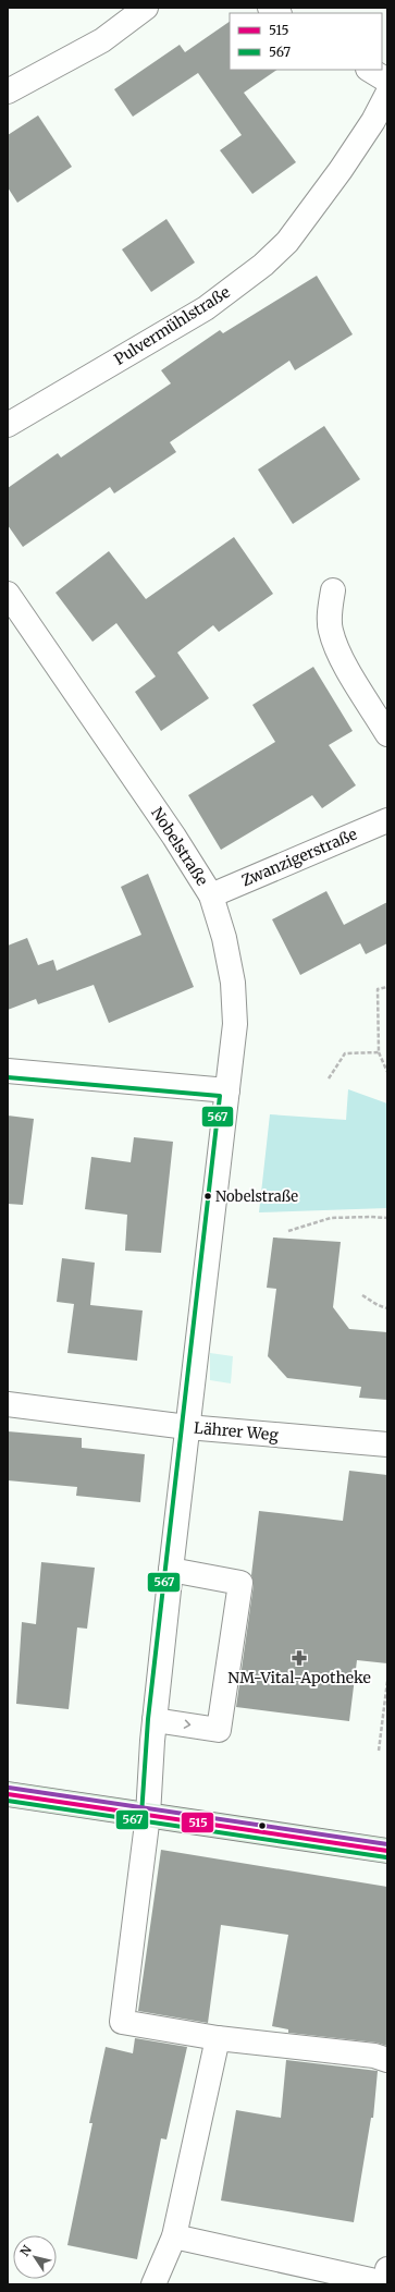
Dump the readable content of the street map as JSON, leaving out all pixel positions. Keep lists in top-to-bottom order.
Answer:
{
  "streets": {
    "street": [
      "Pulvermühlstraße",
      "Nobelstraße",
      "Zwanzigerstraße",
      "Lährer Weg"
    ]
  },
  "crossings": [
    ["Nobelstraße", "Zwanzigerstraße"],
    ["Nobelstraße", "Lährer Weg"]
  ],
  "places": {
    "other": ["Nobelstraße"],
    "pharmacy": ["NM-Vital-Apotheke"]
  },
  "lines": ["transit line 567", "transit line 515"],
  "legend": ["515", "567"],
  "north": "top left"
}
